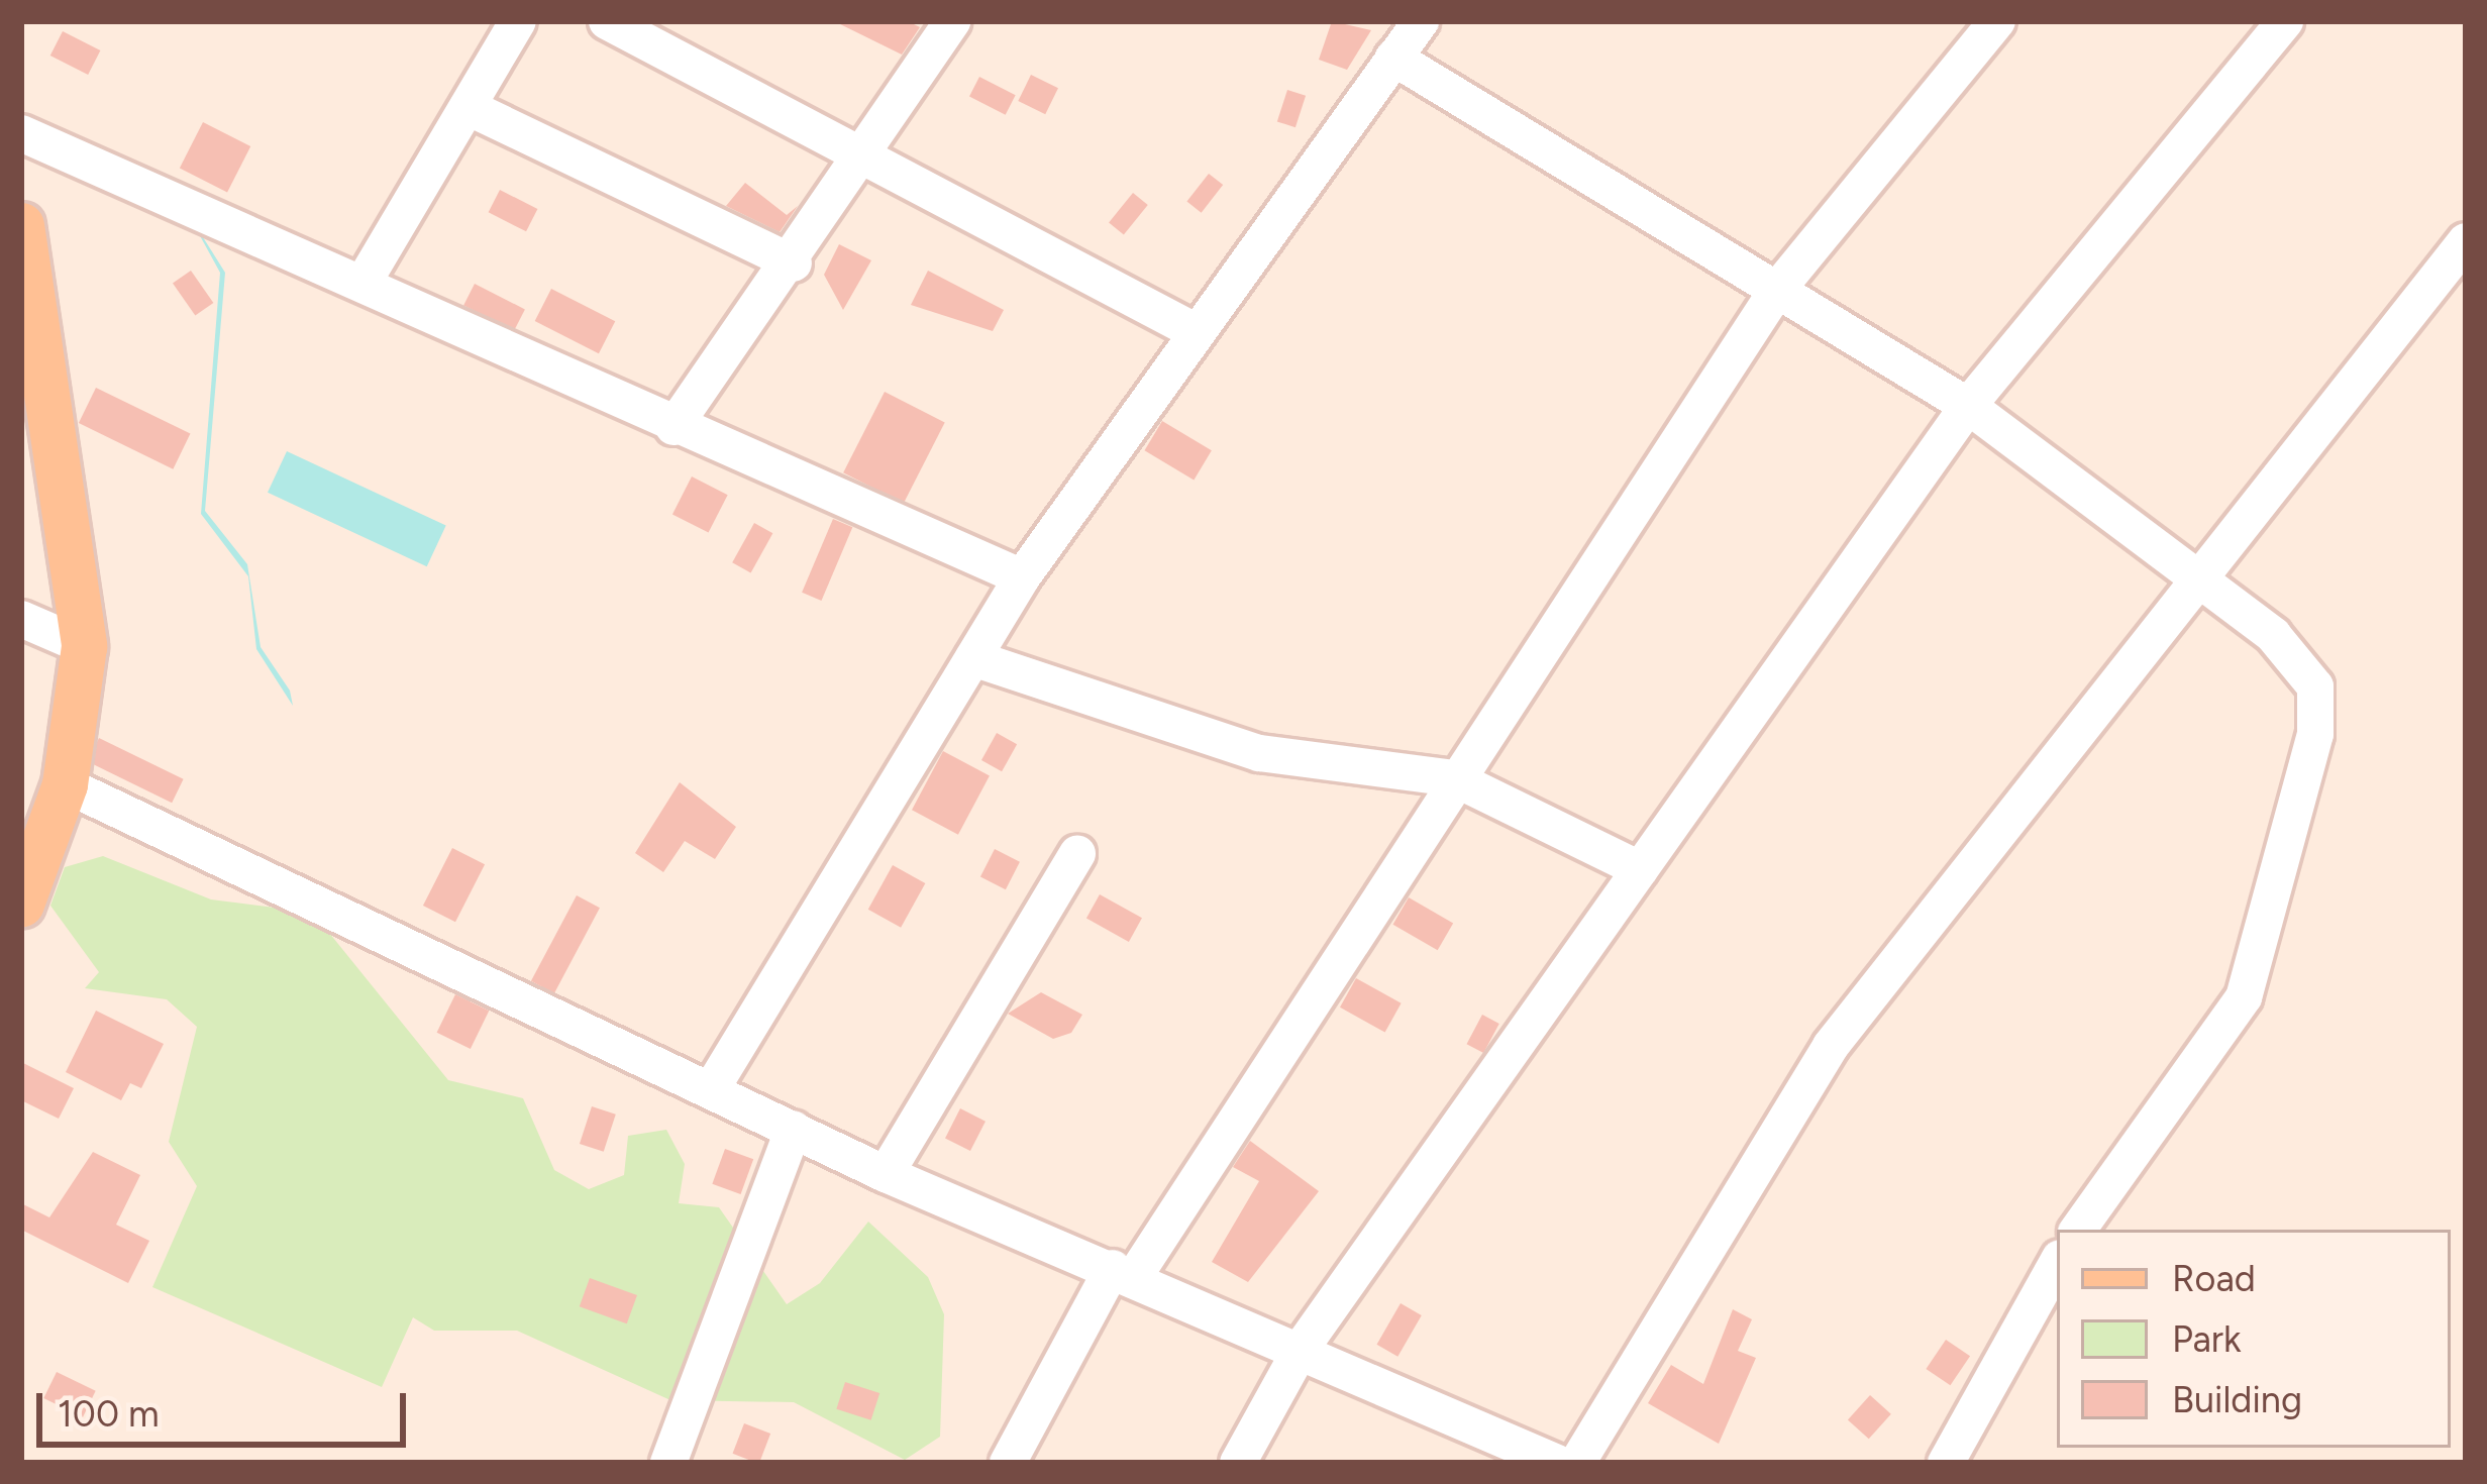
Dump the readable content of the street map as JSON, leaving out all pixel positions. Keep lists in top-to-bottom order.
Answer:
{
  "legend": ["Road", "Park", "Building"],
  "scale_bar": "100 m"
}
